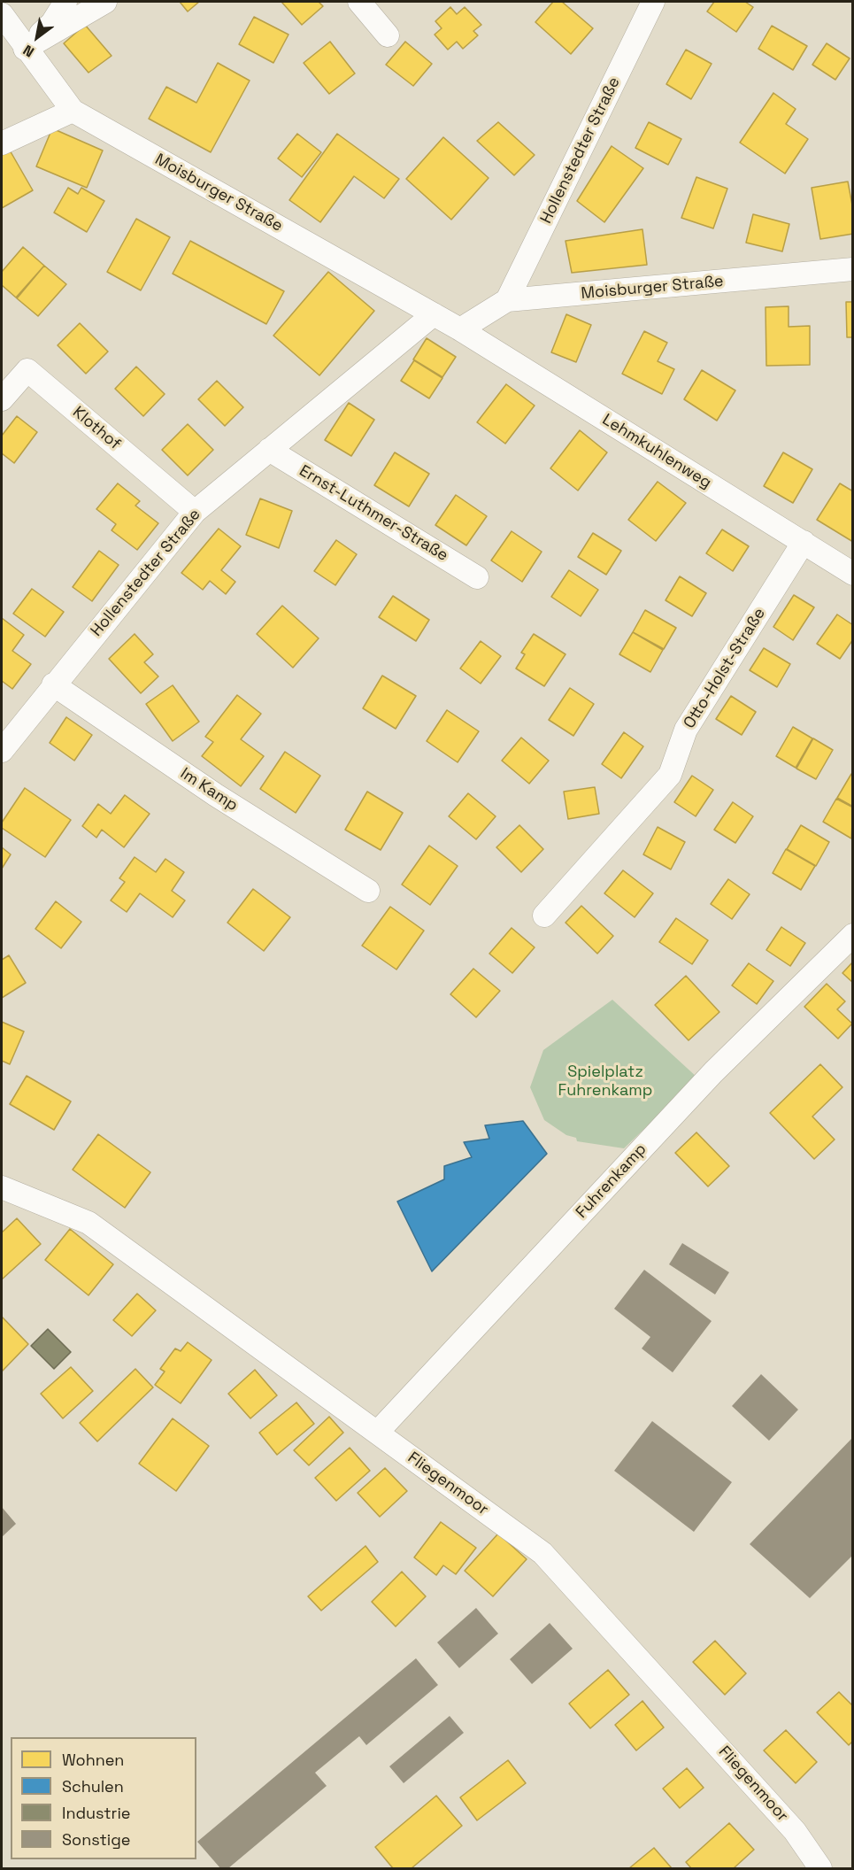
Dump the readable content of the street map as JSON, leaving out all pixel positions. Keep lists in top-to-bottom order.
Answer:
{
  "streets": {
    "street": [
      "Hollenstedter Straße",
      "Moisburger Straße",
      "Klothof",
      "Lehmkuhlenweg",
      "Ernst-Luthmer-Straße",
      "Otto-Holst-Straße",
      "Im Kamp",
      "Fuhrenkamp",
      "Fliegenmoor"
    ]
  },
  "crossings": [
    ["Hollenstedter Straße", "Moisburger Straße"],
    ["Hollenstedter Straße", "Klothof"],
    ["Hollenstedter Straße", "Ernst-Luthmer-Straße"],
    ["Hollenstedter Straße", "Im Kamp"],
    ["Moisburger Straße", "Lehmkuhlenweg"],
    ["Lehmkuhlenweg", "Otto-Holst-Straße"],
    ["Fuhrenkamp", "Fliegenmoor"]
  ],
  "parks": ["Spielplatz Fuhrenkamp"],
  "legend": [
    "Wohnen",
    "Schulen",
    "Industrie",
    "Sonstige"
  ],
  "north": "bottom left"
}
